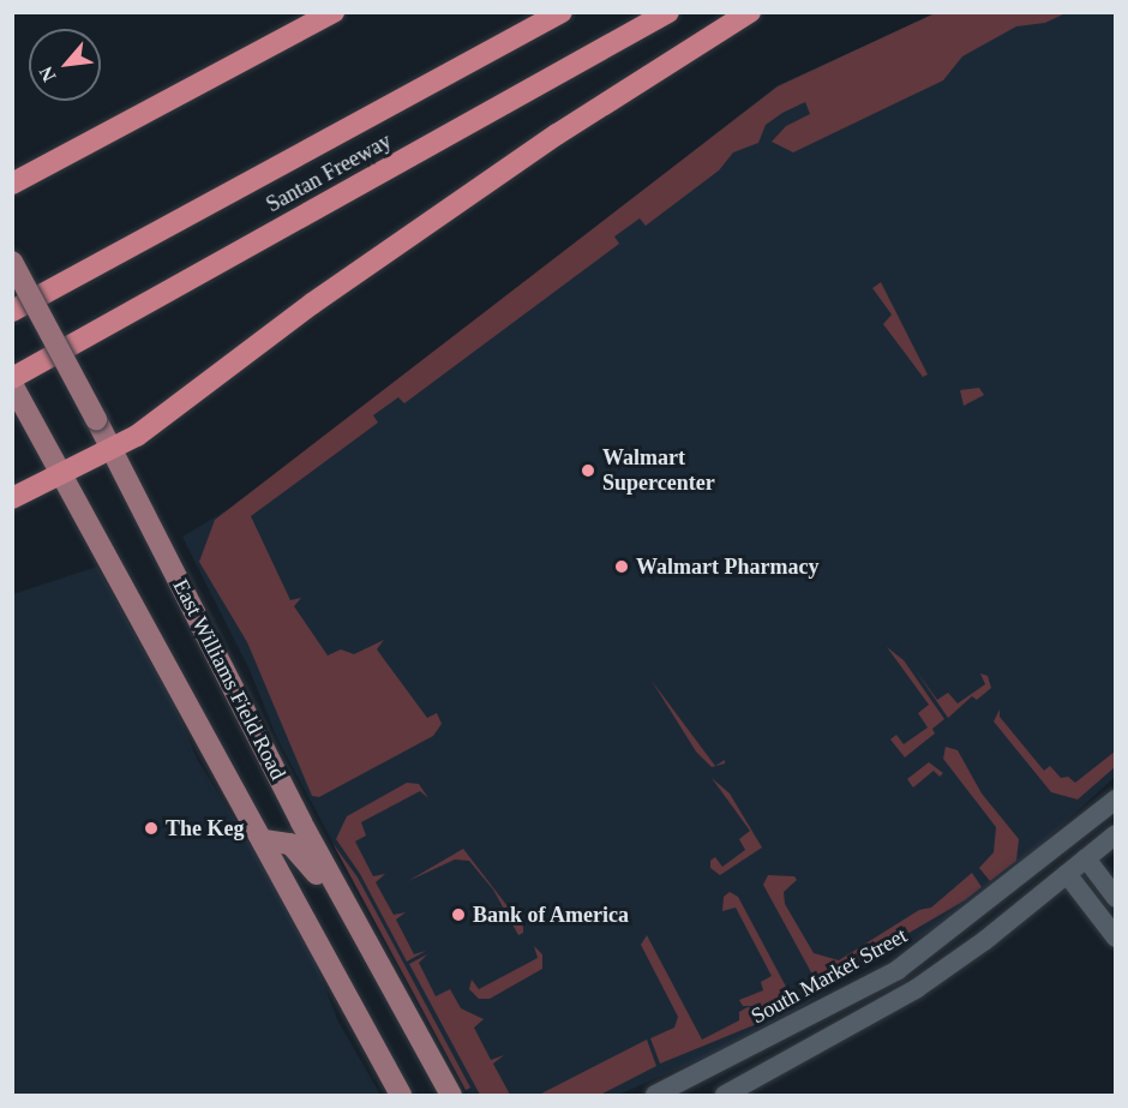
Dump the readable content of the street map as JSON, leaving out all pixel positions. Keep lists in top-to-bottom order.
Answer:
{
  "streets": {
    "highway": ["Santan Freeway"],
    "main road": ["East Williams Field Road"],
    "street": ["South Market Street"]
  },
  "places": [
    "Walmart Supercenter",
    "Walmart Pharmacy",
    "The Keg",
    "Bank of America"
  ],
  "north": "bottom left"
}
